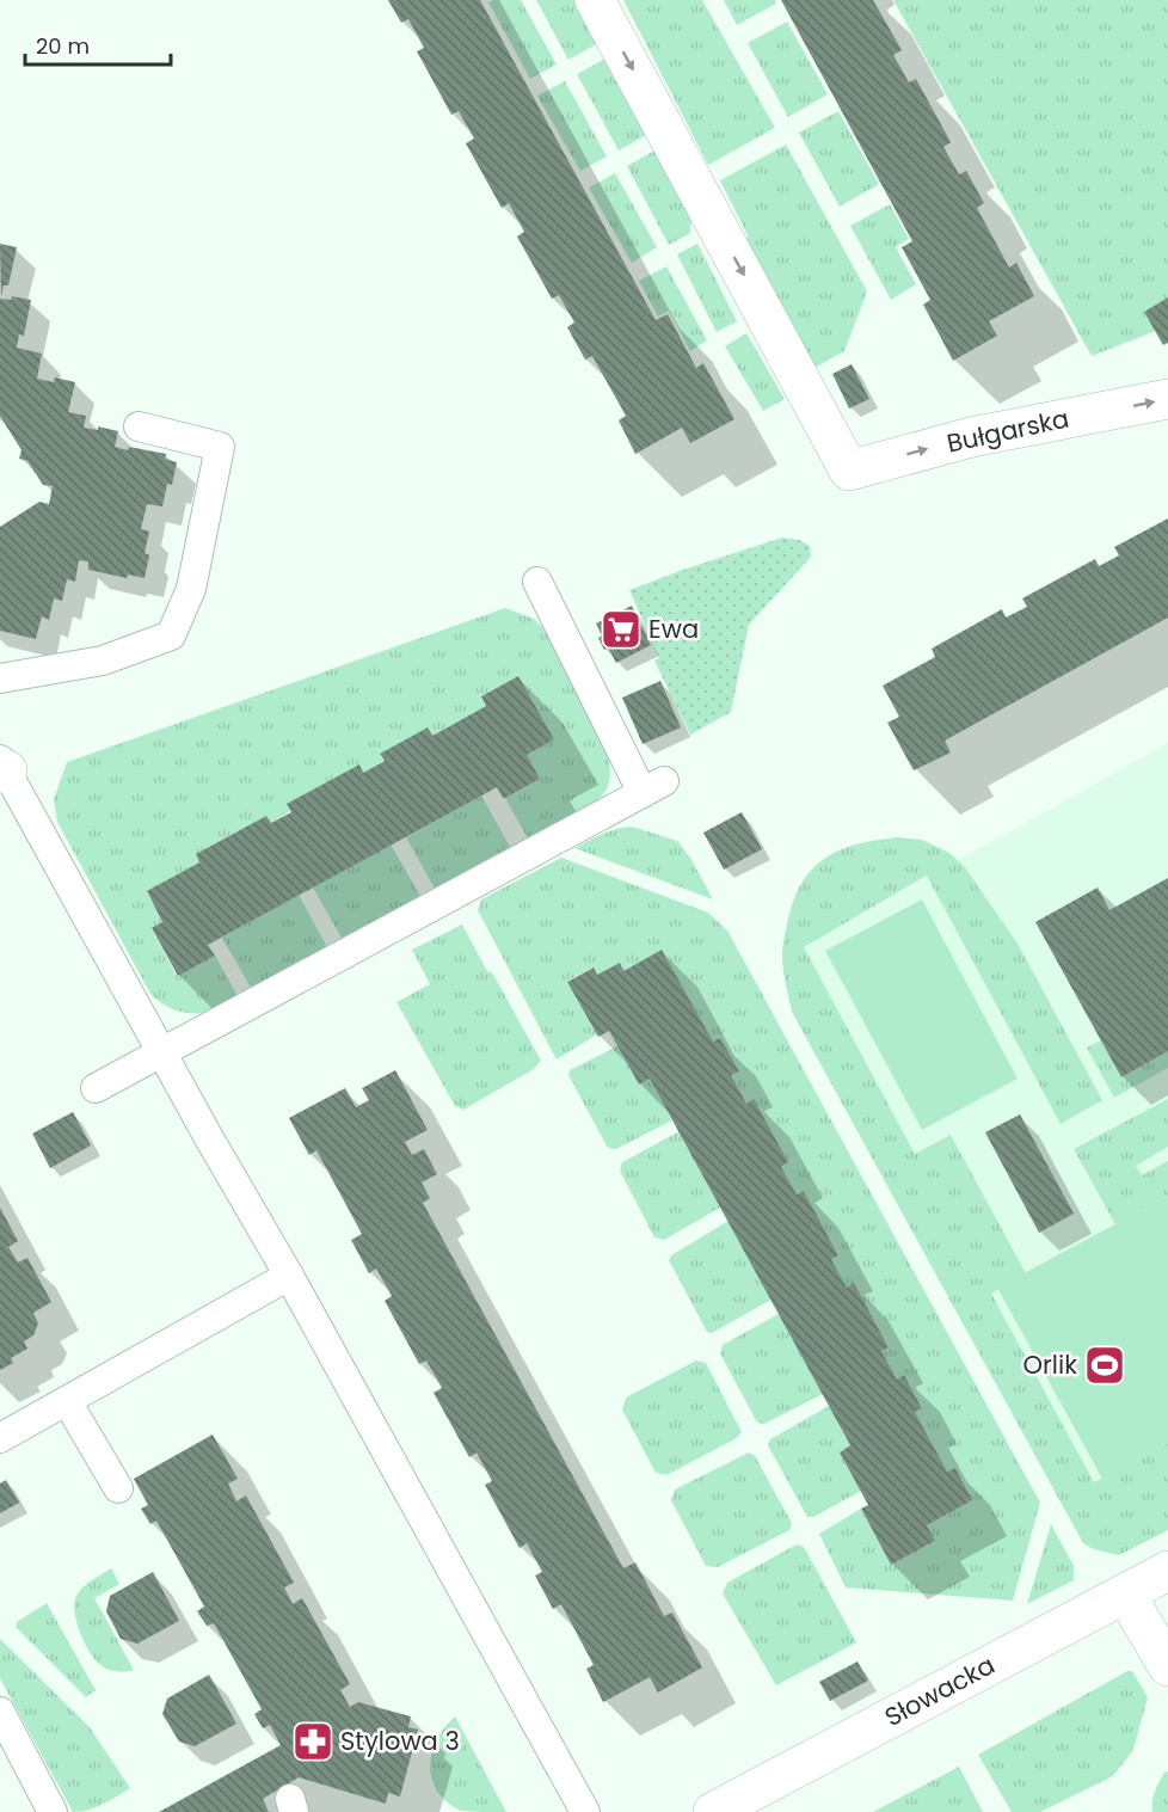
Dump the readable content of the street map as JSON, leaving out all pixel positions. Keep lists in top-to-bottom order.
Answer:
{
  "streets": {
    "street": ["Bułgarska", "Słowacka"]
  },
  "one_way": ["Bułgarska"],
  "places": {
    "supermarket": ["Ewa"],
    "sports": ["Orlik"],
    "pharmacy": ["Stylowa 3"]
  },
  "scale_bar": "20 m"
}
